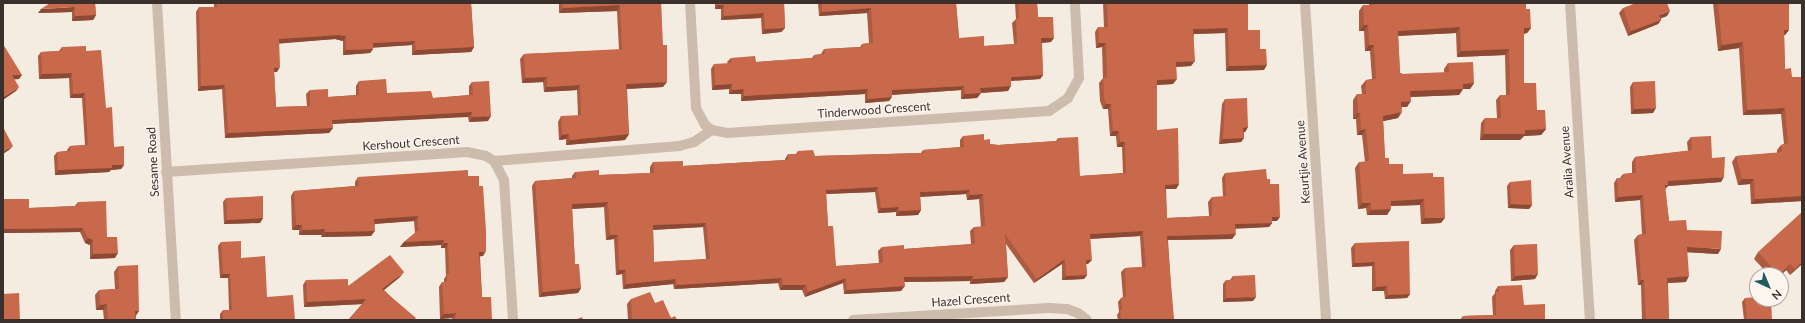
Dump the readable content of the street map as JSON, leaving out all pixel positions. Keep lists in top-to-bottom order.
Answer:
{
  "streets": {
    "street": [
      "Tinderwood Crescent",
      "Kershout Crescent",
      "Sesame Road",
      "Keurtjie Avenue",
      "Aralia Avenue",
      "Hazel Crescent"
    ]
  },
  "crossings": [
    ["Kershout Crescent", "Sesame Road"]
  ],
  "north": "bottom right"
}
